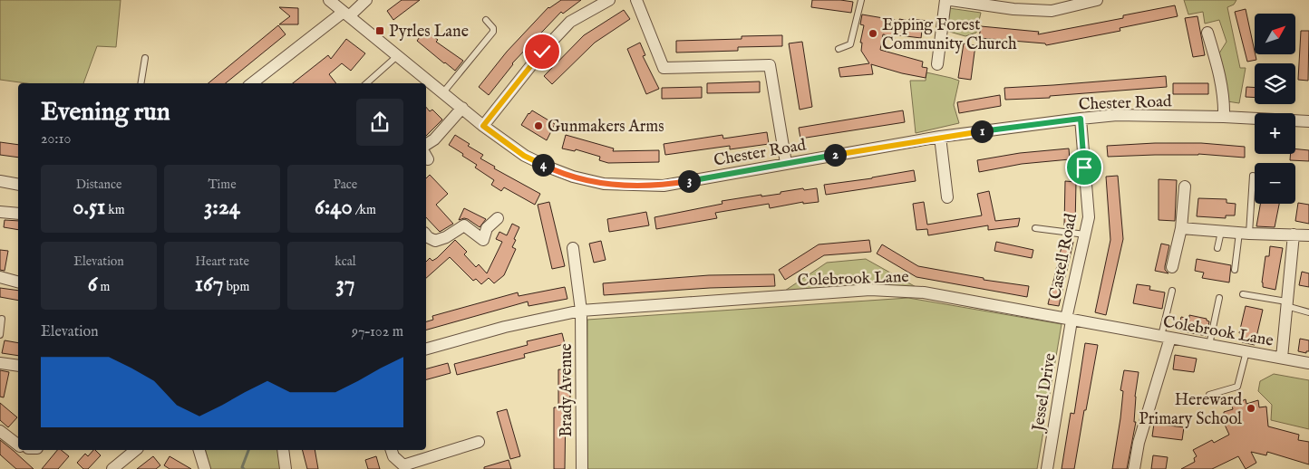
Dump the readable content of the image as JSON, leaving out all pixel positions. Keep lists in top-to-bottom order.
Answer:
{
  "streets": {
    "street": [
      "Chester Road",
      "Castell Road",
      "Colebrook Lane",
      "Brady Avenue",
      "Jessel Drive"
    ]
  },
  "crossings": [
    ["Chester Road", "Castell Road"],
    ["Castell Road", "Colebrook Lane"],
    ["Castell Road", "Jessel Drive"],
    ["Colebrook Lane", "Brady Avenue"],
    ["Colebrook Lane", "Jessel Drive"]
  ],
  "places": {
    "transit": ["Pyrles Lane"],
    "other": ["Epping Forest Community Church", "Gunmakers Arms", "Hereward Primary School"]
  },
  "north": "top right",
  "page": {
    "map_buttons": ["+", "−"],
    "heading": ["Evening run", "20:10"],
    "pins": [
      "1",
      "2",
      "4",
      "3"
    ],
    "stats": [
      ["Distance", "0.51 km"],
      ["Time", "3:24"],
      ["Pace", "6:40 /km"],
      ["Elevation", "6 m"],
      ["Heart rate", "167 bpm"],
      ["kcal", "37"]
    ],
    "chart": ["Elevation", "97–102 m"]
  }
}
